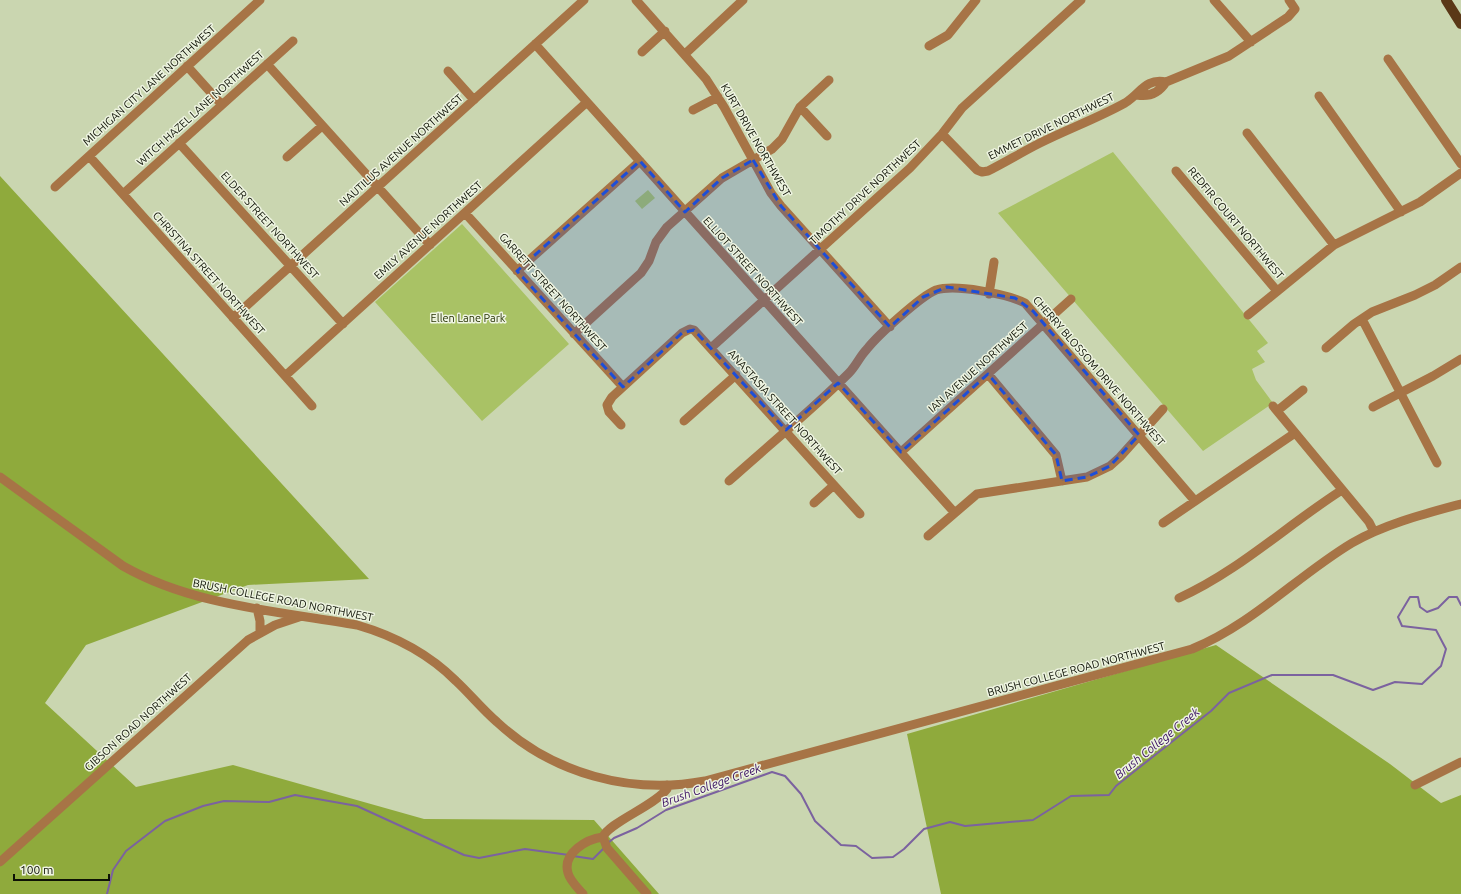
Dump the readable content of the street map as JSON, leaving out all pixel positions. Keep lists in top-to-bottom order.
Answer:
{
  "streets": {
    "street": [
      "MICHIGAN CITY LANE NORTHWEST",
      "WITCH HAZEL LANE NORTHWEST",
      "EMMET DRIVE NORTHWEST",
      "KURT DRIVE NORTHWEST",
      "NAUTILUS AVENUE NORTHWEST",
      "TIMOTHY DRIVE NORTHWEST",
      "REDFIR COURT NORTHWEST",
      "ELDER STREET NORTHWEST",
      "EMILY AVENUE NORTHWEST",
      "ELLIOT STREET NORTHWEST",
      "CHRISTINA STREET NORTHWEST",
      "GARRETT STREET NORTHWEST",
      "IAN AVENUE NORTHWEST",
      "CHERRY BLOSSOM DRIVE NORTHWEST",
      "ANASTASIA STREET NORTHWEST",
      "BRUSH COLLEGE ROAD NORTHWEST",
      "GIBSON ROAD NORTHWEST"
    ]
  },
  "crossings": [
    ["MICHIGAN CITY LANE NORTHWEST", "CHRISTINA STREET NORTHWEST"],
    ["WITCH HAZEL LANE NORTHWEST", "ELDER STREET NORTHWEST"],
    ["WITCH HAZEL LANE NORTHWEST", "CHRISTINA STREET NORTHWEST"],
    ["EMMET DRIVE NORTHWEST", "TIMOTHY DRIVE NORTHWEST"],
    ["KURT DRIVE NORTHWEST", "TIMOTHY DRIVE NORTHWEST"],
    ["KURT DRIVE NORTHWEST", "CHERRY BLOSSOM DRIVE NORTHWEST"],
    ["NAUTILUS AVENUE NORTHWEST", "ELDER STREET NORTHWEST"],
    ["NAUTILUS AVENUE NORTHWEST", "ELLIOT STREET NORTHWEST"],
    ["NAUTILUS AVENUE NORTHWEST", "CHRISTINA STREET NORTHWEST"],
    ["TIMOTHY DRIVE NORTHWEST", "ELLIOT STREET NORTHWEST"],
    ["TIMOTHY DRIVE NORTHWEST", "ANASTASIA STREET NORTHWEST"],
    ["ELDER STREET NORTHWEST", "EMILY AVENUE NORTHWEST"],
    ["EMILY AVENUE NORTHWEST", "ELLIOT STREET NORTHWEST"],
    ["EMILY AVENUE NORTHWEST", "CHRISTINA STREET NORTHWEST"],
    ["EMILY AVENUE NORTHWEST", "GARRETT STREET NORTHWEST"],
    ["ELLIOT STREET NORTHWEST", "IAN AVENUE NORTHWEST"],
    ["ELLIOT STREET NORTHWEST", "CHERRY BLOSSOM DRIVE NORTHWEST"],
    ["GARRETT STREET NORTHWEST", "ANASTASIA STREET NORTHWEST"],
    ["IAN AVENUE NORTHWEST", "CHERRY BLOSSOM DRIVE NORTHWEST"],
    ["CHERRY BLOSSOM DRIVE NORTHWEST", "ANASTASIA STREET NORTHWEST"],
    ["BRUSH COLLEGE ROAD NORTHWEST", "GIBSON ROAD NORTHWEST"]
  ],
  "water": ["Brush College Creek"],
  "parks": ["Ellen Lane Park"],
  "scale_bar": "100 m"
}
